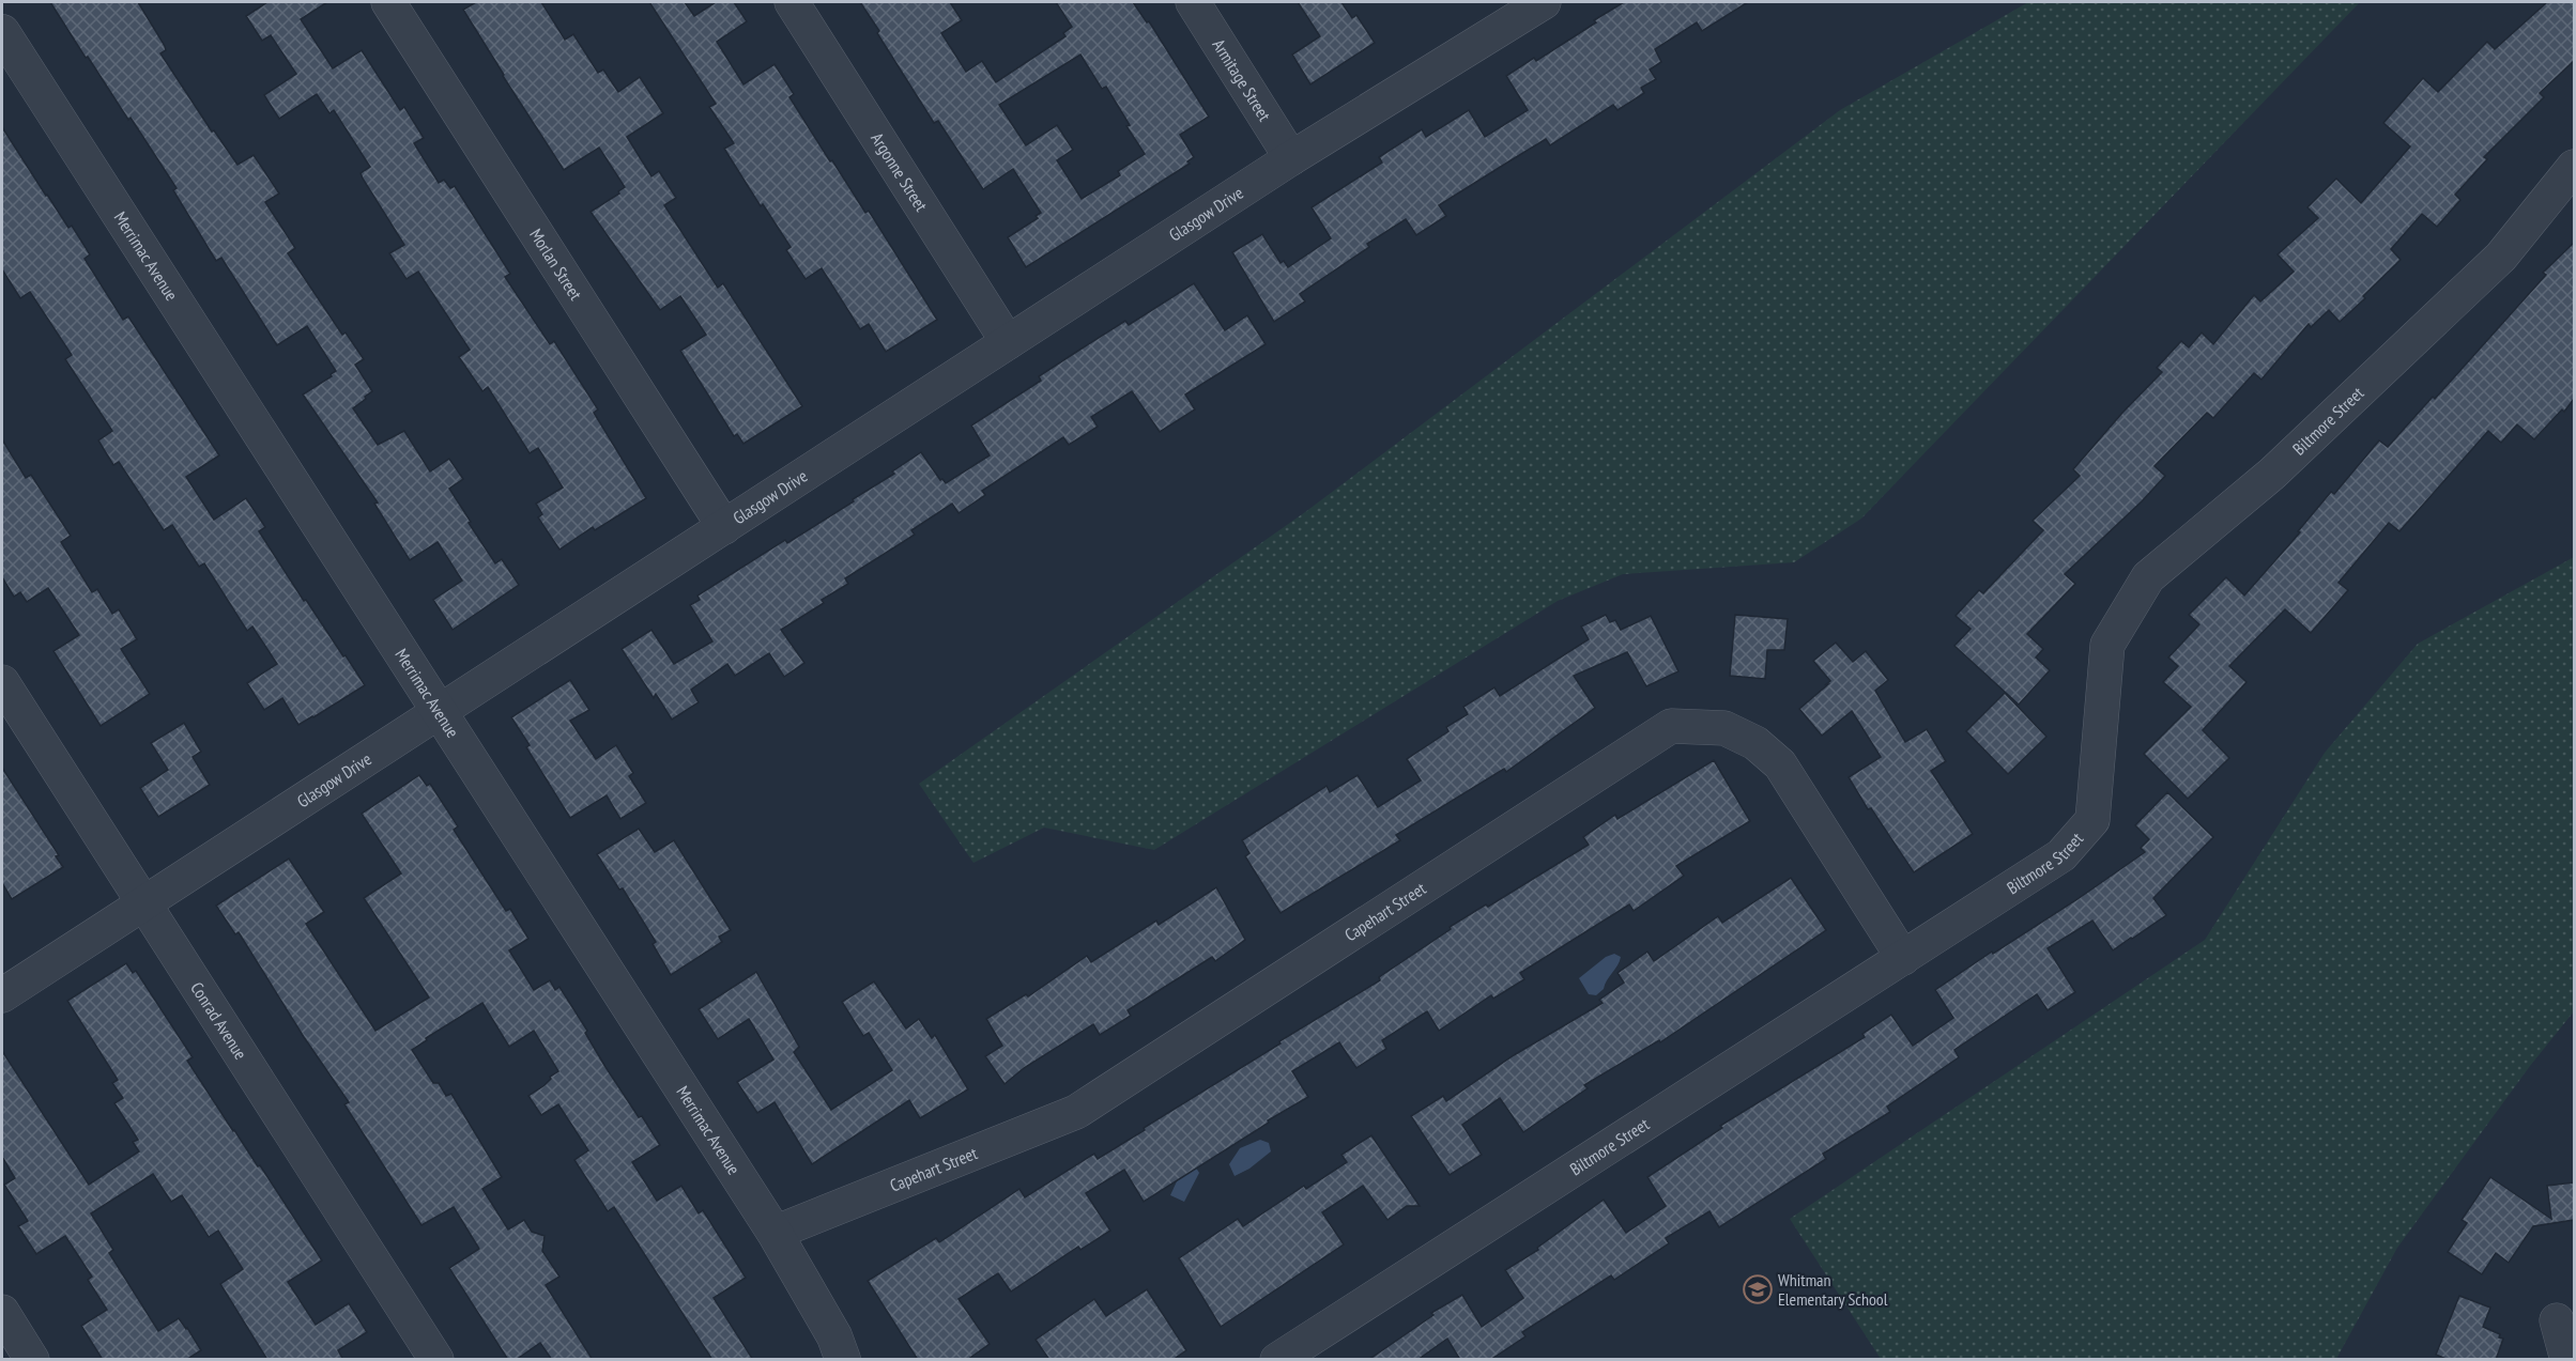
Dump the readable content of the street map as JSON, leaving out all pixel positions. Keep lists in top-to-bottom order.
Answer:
{
  "streets": {
    "street": [
      "Armitage Street",
      "Argonne Street",
      "Glasgow Drive",
      "Merrimac Avenue",
      "Morlan Street",
      "Biltmore Street",
      "Capehart Street",
      "Conrad Avenue"
    ]
  },
  "crossings": [
    ["Armitage Street", "Glasgow Drive"],
    ["Argonne Street", "Glasgow Drive"],
    ["Glasgow Drive", "Merrimac Avenue"],
    ["Glasgow Drive", "Morlan Street"],
    ["Glasgow Drive", "Conrad Avenue"],
    ["Merrimac Avenue", "Capehart Street"],
    ["Biltmore Street", "Capehart Street"]
  ],
  "places": {
    "school or university": ["Whitman Elementary School"]
  }
}
